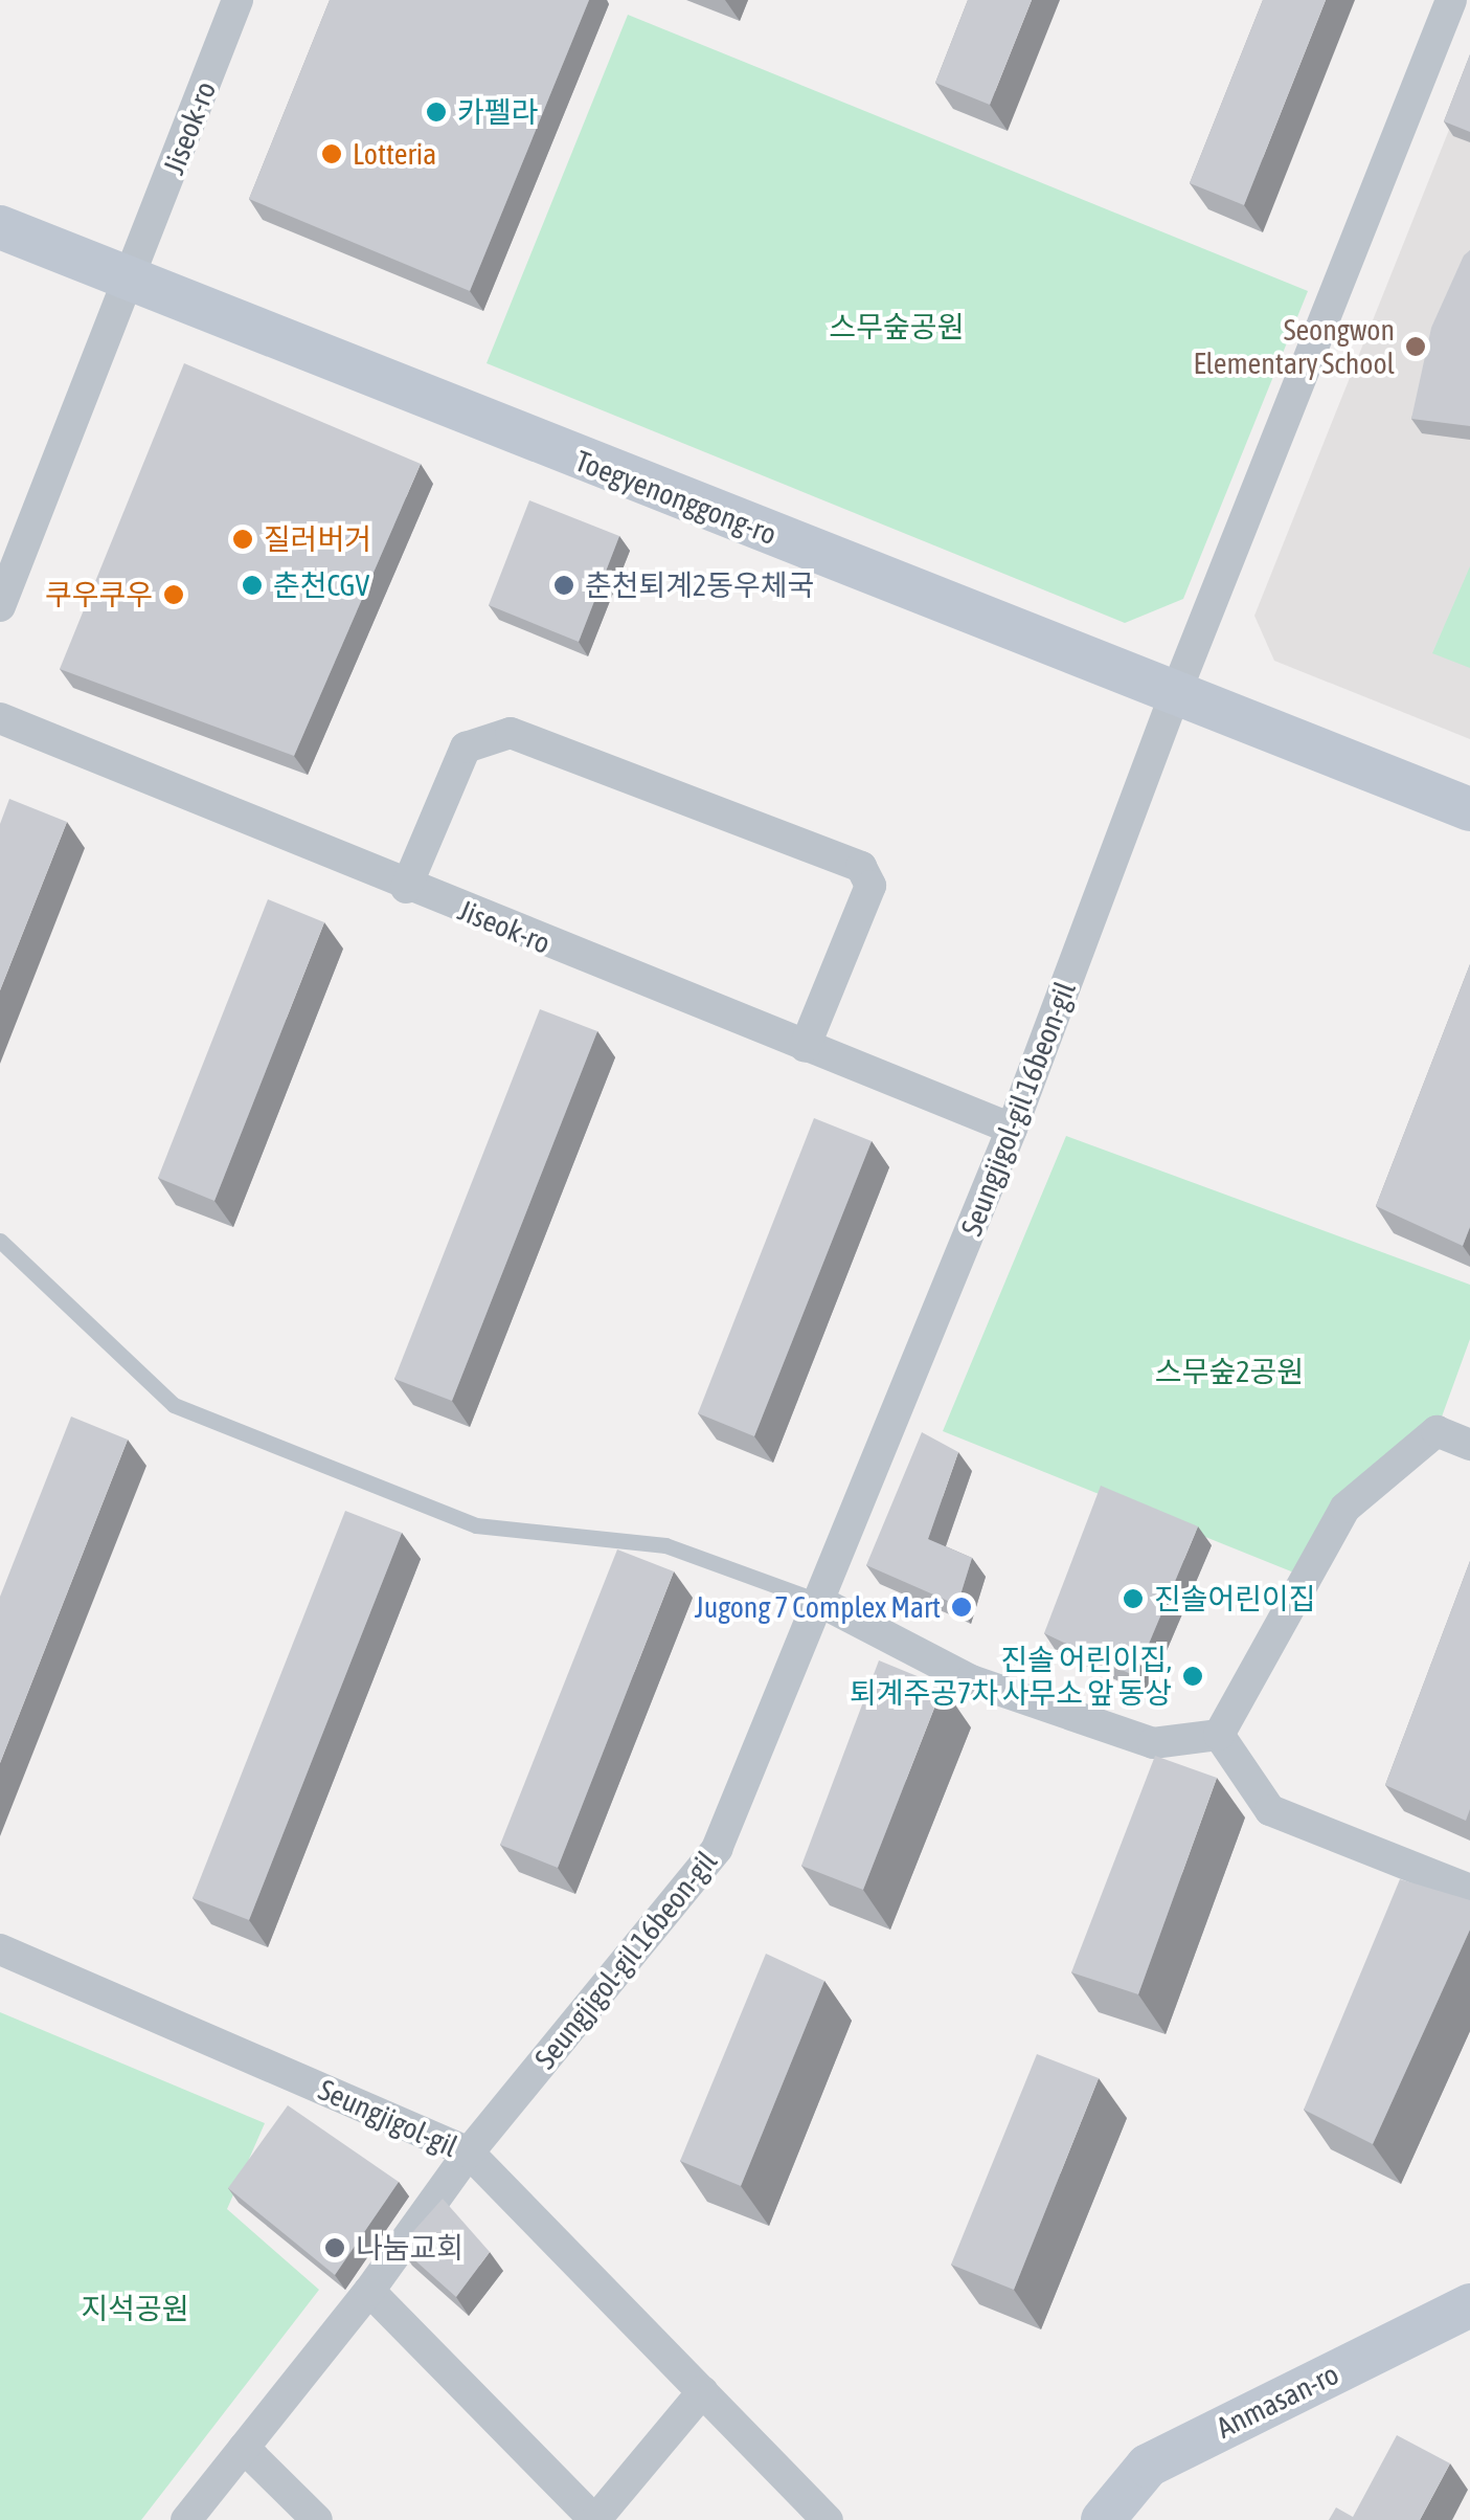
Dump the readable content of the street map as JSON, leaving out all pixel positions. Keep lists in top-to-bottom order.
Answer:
{
  "streets": {
    "street": [
      "Jiseok-ro",
      "Toegyenonggong-ro",
      "Seungjigol-gil 16beon-gil",
      "Seungjigol-gil",
      "Anmasan-ro"
    ]
  },
  "crossings": [
    ["Jiseok-ro", "Toegyenonggong-ro"],
    ["Jiseok-ro", "Seungjigol-gil 16beon-gil"],
    ["Toegyenonggong-ro", "Seungjigol-gil 16beon-gil"],
    ["Seungjigol-gil 16beon-gil", "Seungjigol-gil"]
  ],
  "parks": ["스무숲공원", "스무숲2공원", "지석공원"],
  "places": [
    "카펠라",
    "Lotteria",
    "Seongwon Elementary School",
    "질러버거",
    "춘천CGV",
    "춘천퇴계2동우체국",
    "쿠우쿠우",
    "진솔어린이집",
    "Jugong 7 Complex Mart",
    "진솔 어린이집, 퇴계주공7차 사무소 앞 동상",
    "나눔교회"
  ]
}
